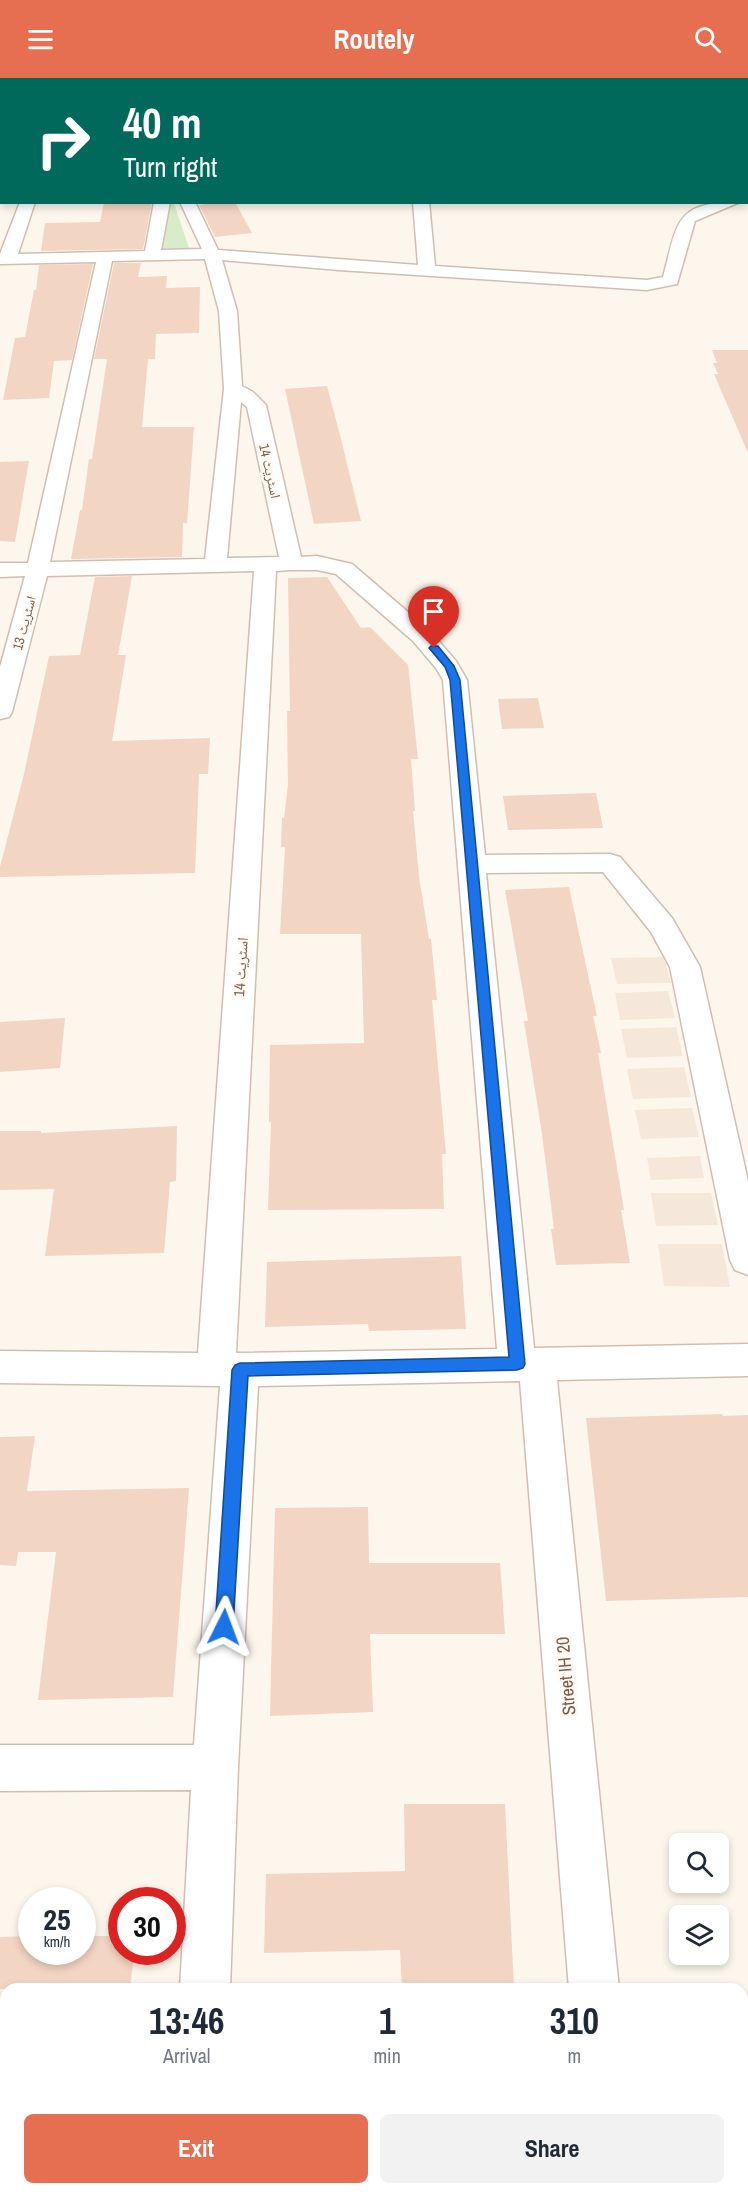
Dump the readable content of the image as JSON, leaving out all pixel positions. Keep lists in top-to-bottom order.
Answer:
{
  "streets": {
    "street": ["اسٹریٹ 14", "اسٹریٹ 13", "Street IH 20"]
  },
  "crossings": [
    ["اسٹریٹ 14", "Street IH 20"]
  ],
  "page": {
    "header": "Routely",
    "turn": ["40 m", "Turn right"],
    "speed": "25 km/h",
    "limit": "30",
    "eta": [
      "13:46",
      "Arrival",
      "1",
      "min",
      "310",
      "m"
    ],
    "buttons": ["Exit", "Share"]
  }
}
